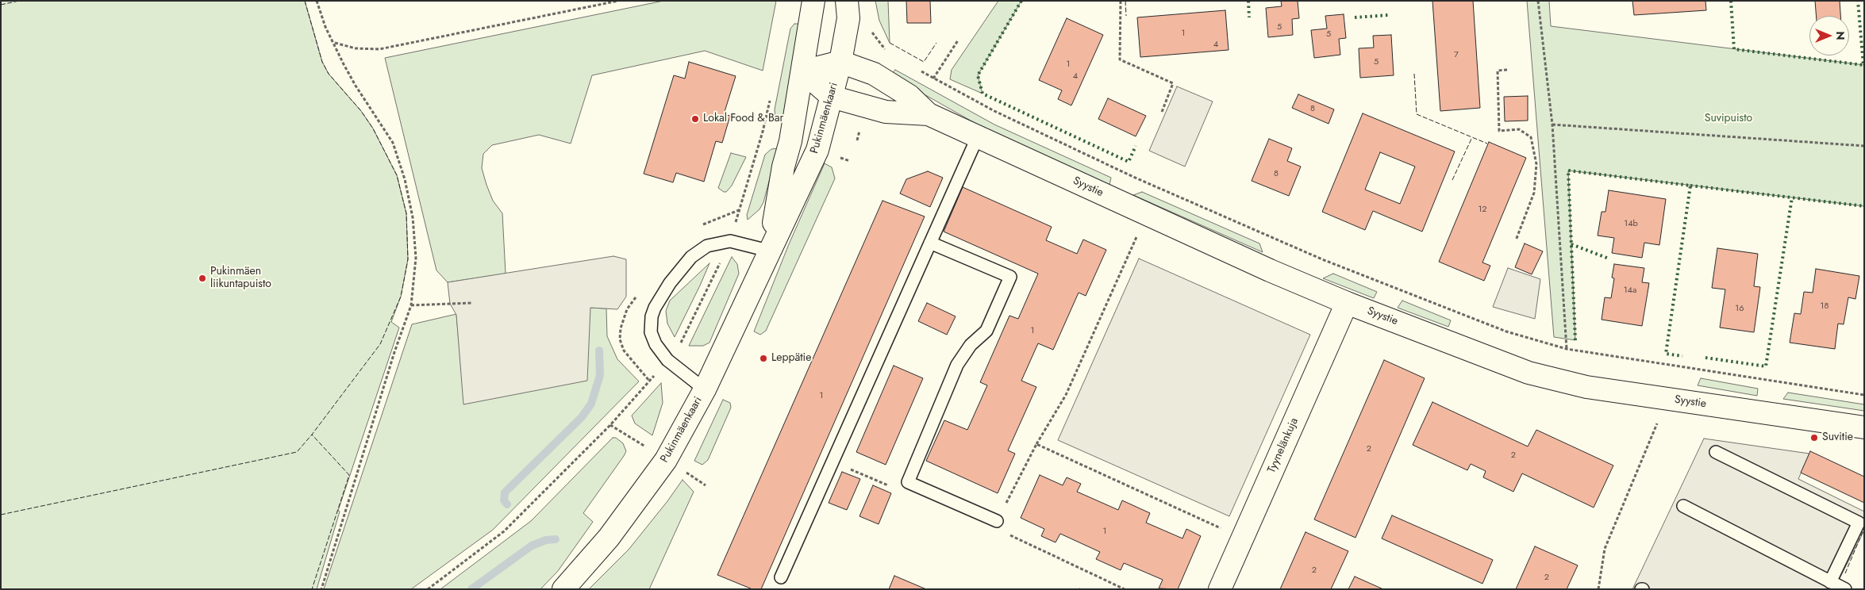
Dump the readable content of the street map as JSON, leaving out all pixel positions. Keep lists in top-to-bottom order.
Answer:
{
  "streets": {
    "street": ["Pukinmäenkaari", "Syystie", "Tyynelänkuja"]
  },
  "crossings": [
    ["Pukinmäenkaari", "Syystie"],
    ["Syystie", "Tyynelänkuja"]
  ],
  "parks": ["Suvipuisto"],
  "places": [
    "Lokal Food & Bar",
    "Pukinmäen liikuntapuisto",
    "Leppätie",
    "Suvitie"
  ],
  "house_numbers": [
    "5",
    "1",
    "5",
    "4",
    "7",
    "5",
    "1",
    "4",
    "8",
    "8",
    "12",
    "14b",
    "14a",
    "18",
    "16",
    "1",
    "1",
    "2",
    "2",
    "1",
    "2",
    "2"
  ],
  "north": "right"
}
